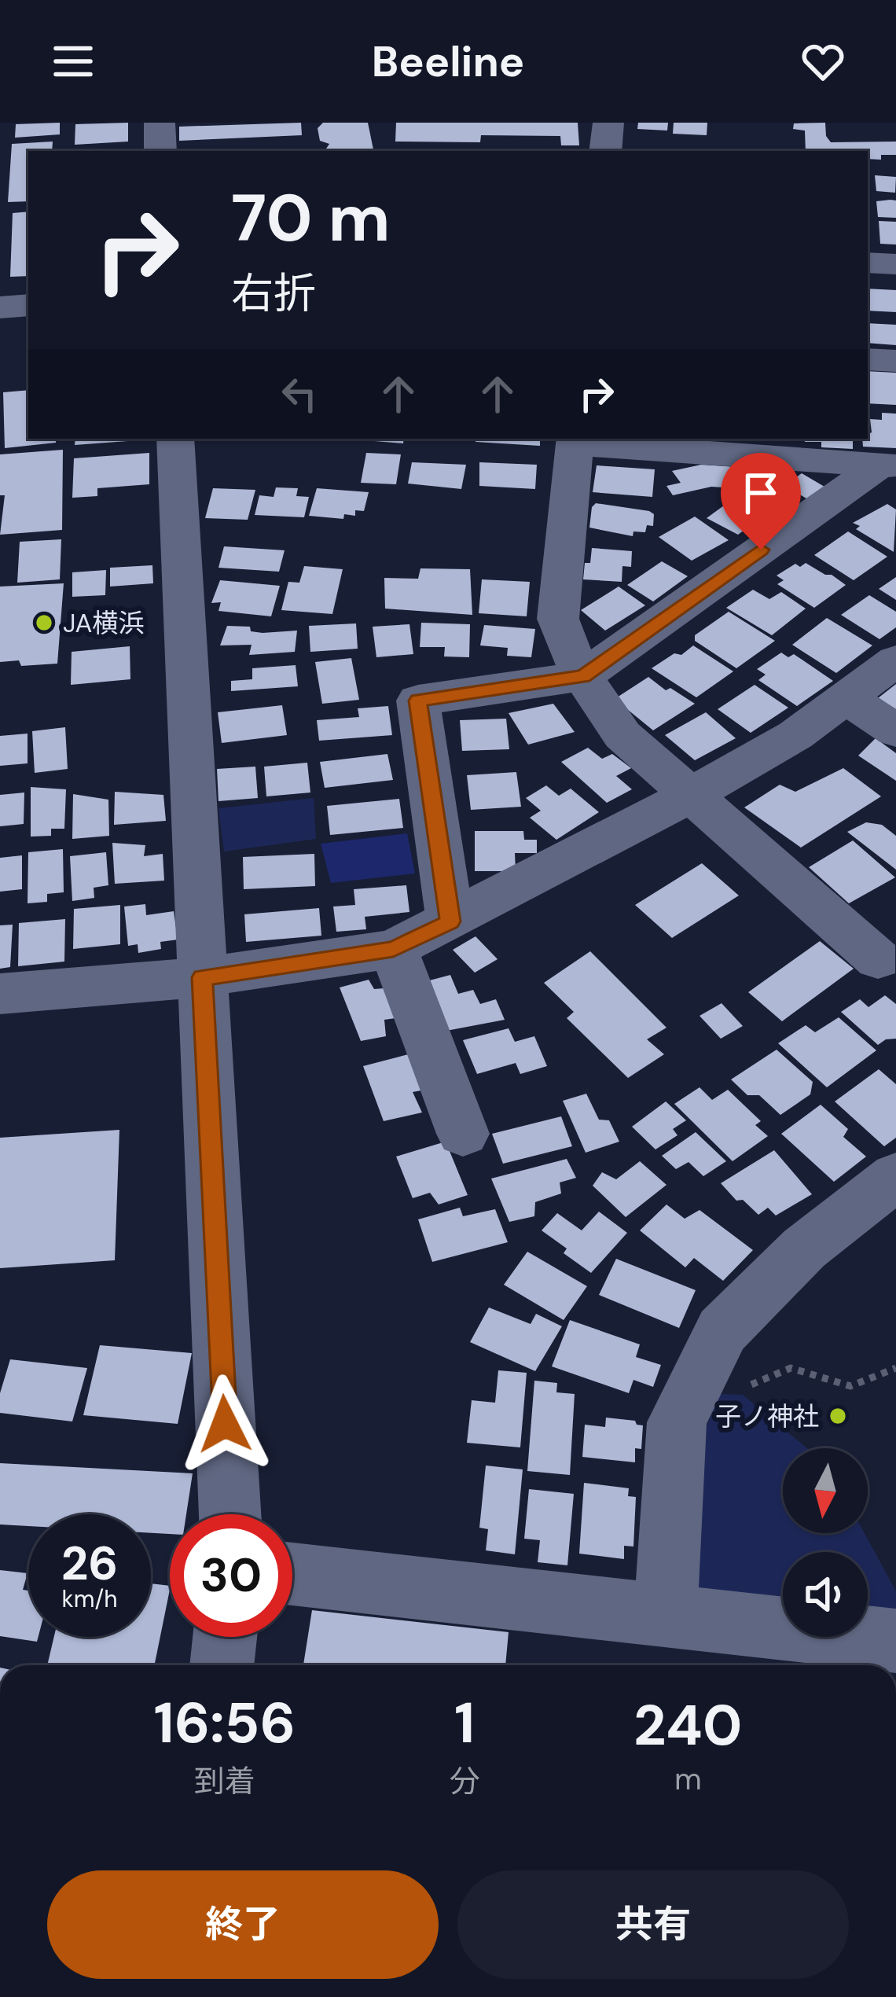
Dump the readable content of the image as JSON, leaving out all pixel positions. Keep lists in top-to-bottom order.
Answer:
{
  "places": ["JA横浜", "子ノ神社"],
  "north": "bottom",
  "page": {
    "header": "Beeline",
    "turn": ["70 m", "右折"],
    "speed": "26 km/h",
    "limit": "30",
    "eta": [
      "16:56",
      "到着",
      "1",
      "分",
      "240",
      "m"
    ],
    "buttons": ["終了", "共有"]
  }
}
